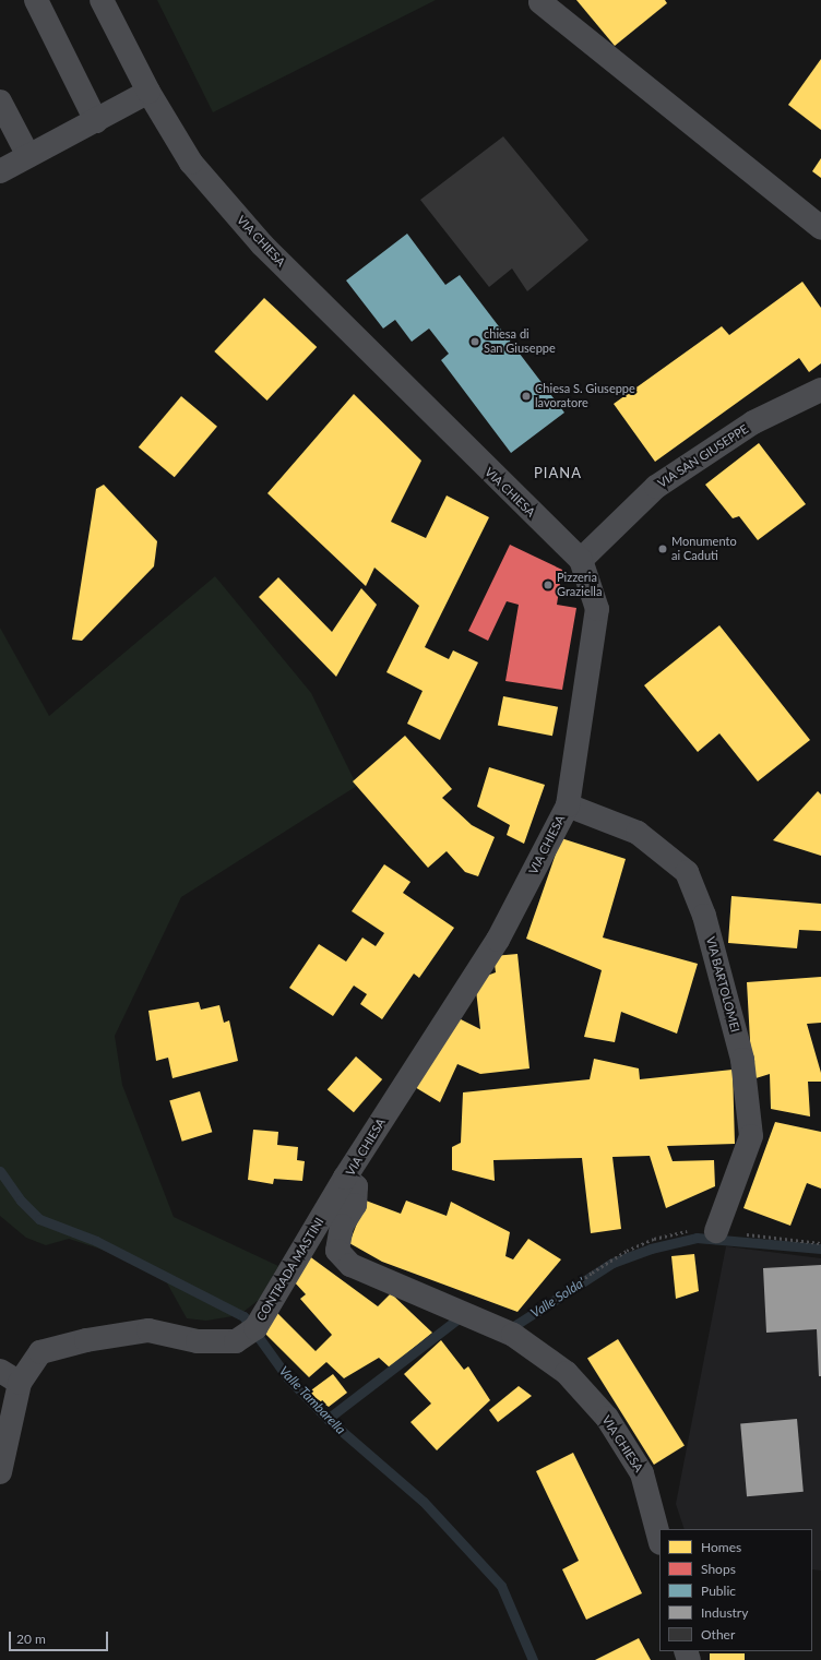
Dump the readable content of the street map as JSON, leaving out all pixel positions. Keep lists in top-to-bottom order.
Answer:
{
  "streets": {
    "street": [
      "VIA CHIESA",
      "VIA SAN GIUSEPPE",
      "VIA BARTOLOMEI",
      "CONTRADA MASTINI"
    ]
  },
  "crossings": [
    ["VIA CHIESA", "VIA SAN GIUSEPPE"],
    ["VIA CHIESA", "VIA BARTOLOMEI"],
    ["VIA CHIESA", "CONTRADA MASTINI"]
  ],
  "districts": ["PIANA"],
  "water": ["Valle Solda'", "Valle Tambarella"],
  "places": [
    "chiesa di San Giuseppe",
    "Chiesa S. Giuseppe lavoratore",
    "Monumento ai Caduti",
    "Pizzeria Graziella"
  ],
  "legend": [
    "Homes",
    "Shops",
    "Public",
    "Industry",
    "Other"
  ],
  "scale_bar": "20 m"
}
